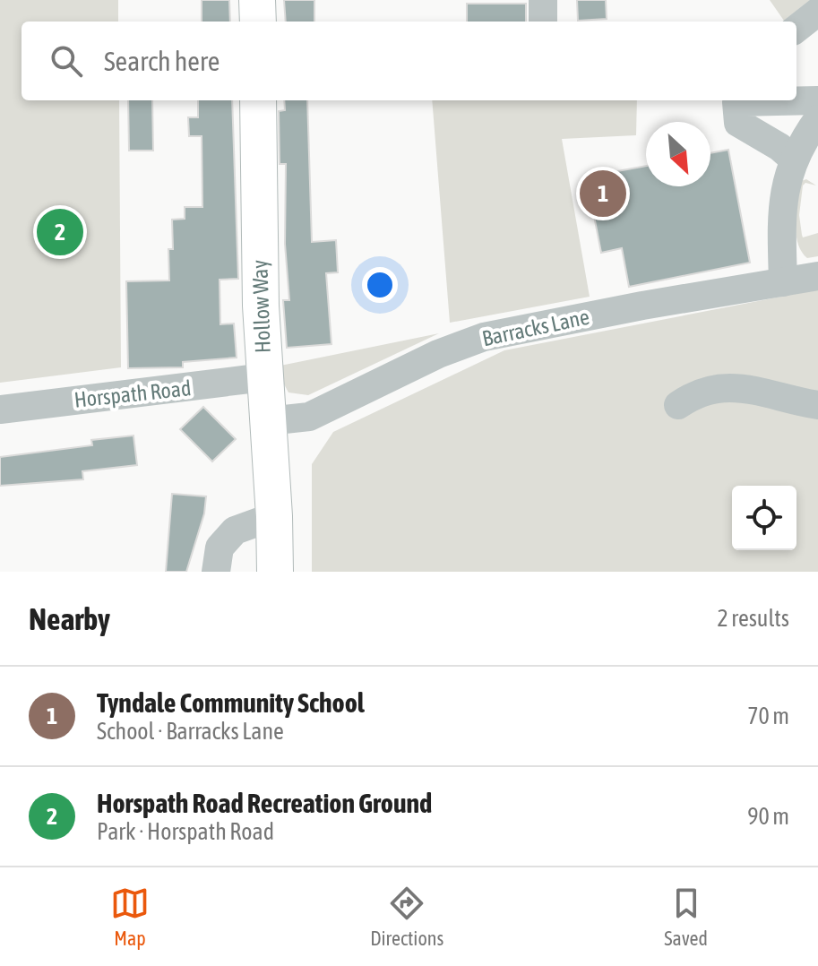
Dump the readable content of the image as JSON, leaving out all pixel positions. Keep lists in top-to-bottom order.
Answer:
{
  "streets": {
    "main road": ["Hollow Way"],
    "street": ["Barracks Lane", "Horspath Road"]
  },
  "crossings": [
    ["Hollow Way", "Barracks Lane"],
    ["Hollow Way", "Horspath Road"]
  ],
  "north": "bottom right",
  "page": {
    "search": "Search here",
    "pins": ["1", "2"],
    "heading": ["Nearby", "2 results"],
    "list": [
      {
        "mark": "1",
        "name": "Tyndale Community School",
        "note": "School · Barracks Lane",
        "value": "70 m"
      },
      {
        "mark": "2",
        "name": "Horspath Road Recreation Ground",
        "note": "Park · Horspath Road",
        "value": "90 m"
      }
    ],
    "nav": ["Map", "Directions", "Saved"]
  }
}
